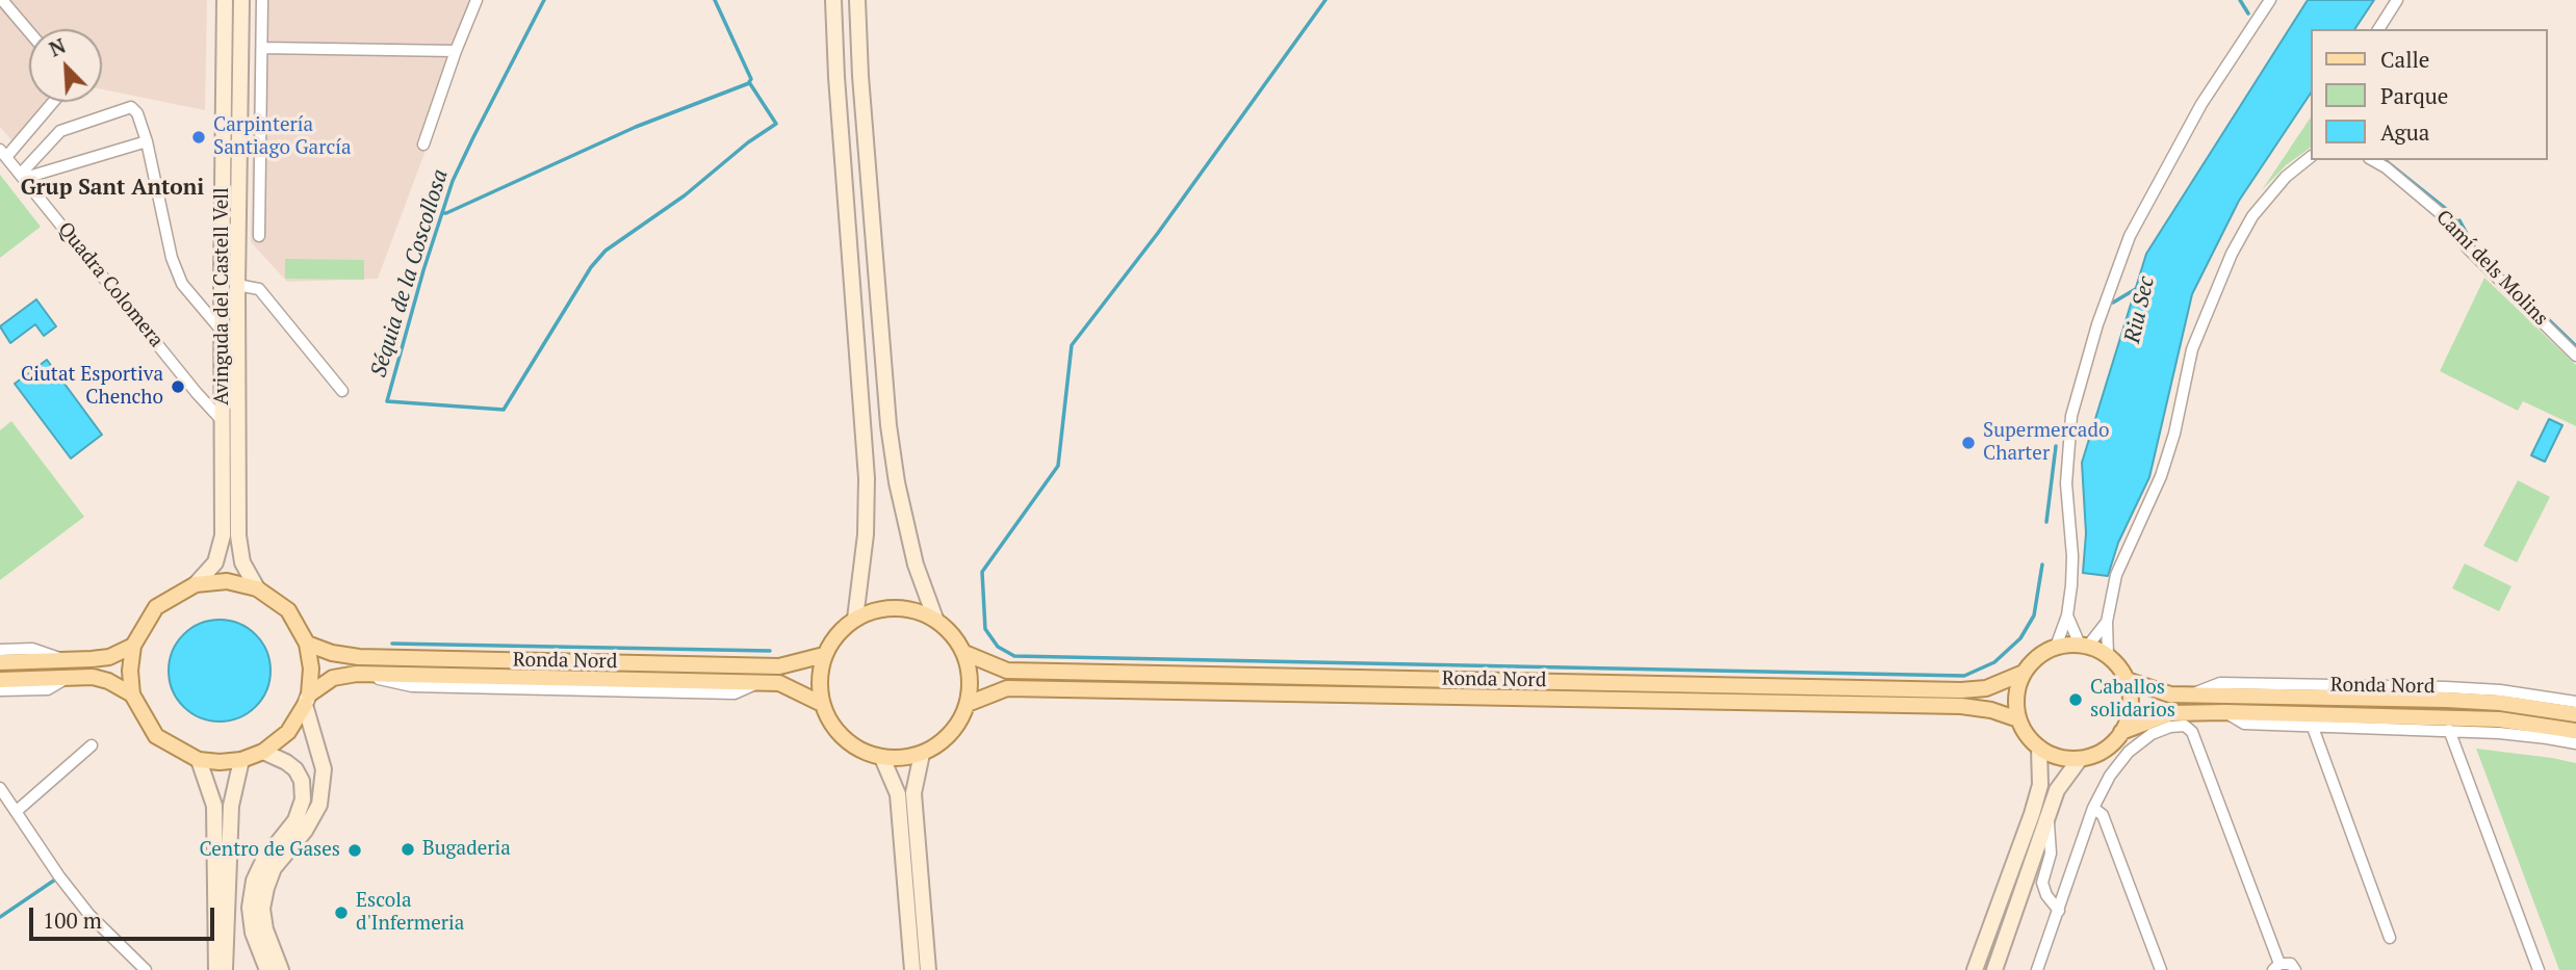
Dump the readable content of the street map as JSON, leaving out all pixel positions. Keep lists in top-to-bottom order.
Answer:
{
  "streets": {
    "main road": ["Avinguda del Castell Vell", "Ronda Nord"],
    "street": ["Camí dels Molins", "Quadra Colomera"]
  },
  "crossings": [
    ["Quadra Colomera", "Avinguda del Castell Vell"],
    ["Avinguda del Castell Vell", "Ronda Nord"]
  ],
  "districts": ["Grup Sant Antoni"],
  "water": ["Séquia de la Coscollosa", "Riu Sec"],
  "places": [
    "Carpintería Santiago García",
    "Ciutat Esportiva Chencho",
    "Supermercado Charter",
    "Caballos solidarios",
    "Bugaderia",
    "Centro de Gases",
    "Escola d'Infermeria"
  ],
  "legend": ["Calle", "Parque", "Agua"],
  "scale_bar": "100 m",
  "north": "top left"
}
